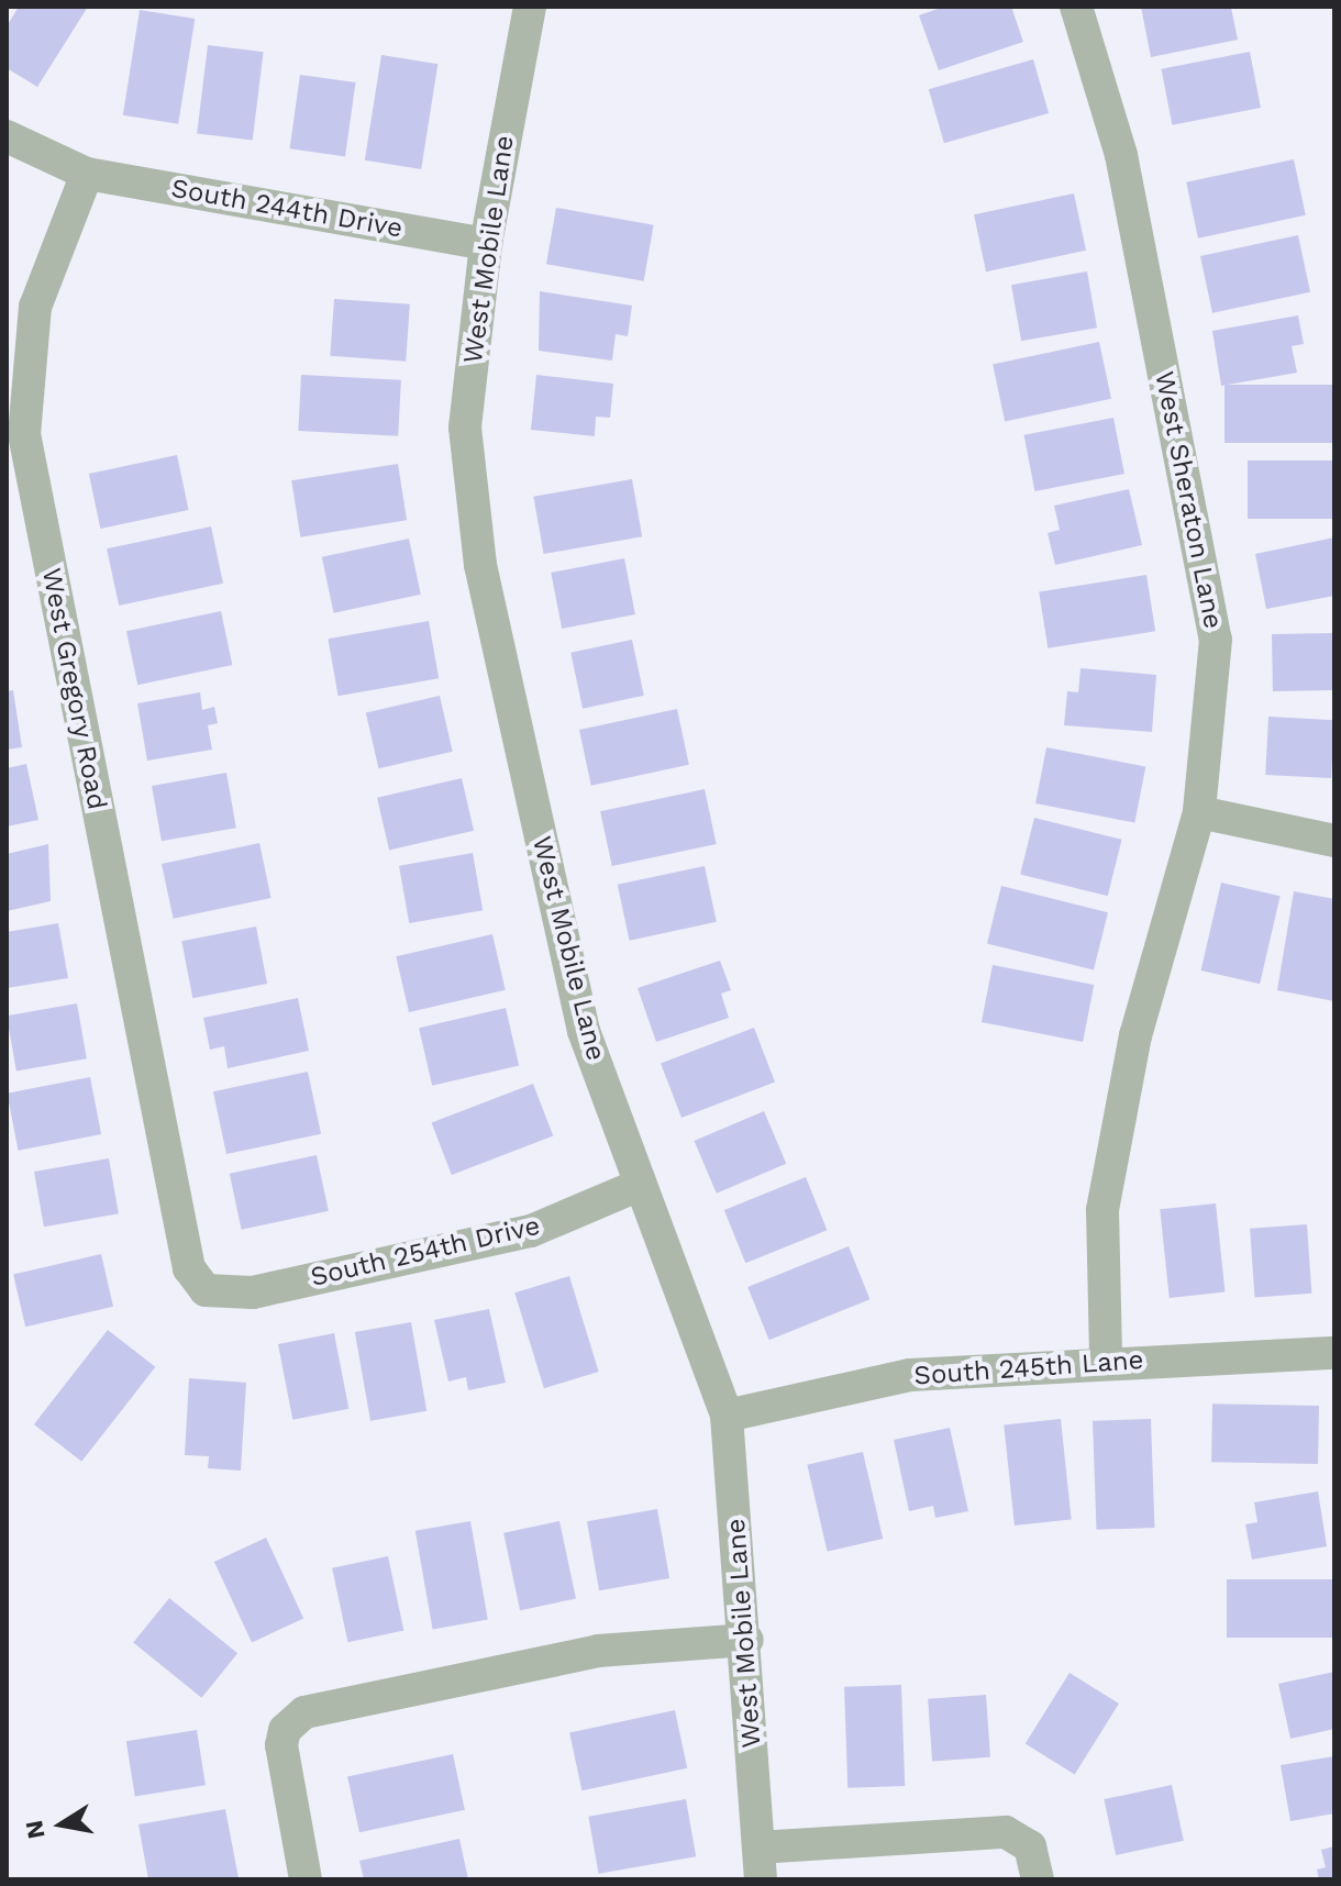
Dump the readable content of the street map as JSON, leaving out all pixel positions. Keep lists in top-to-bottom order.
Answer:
{
  "streets": {
    "street": [
      "South 244th Drive",
      "West Mobile Lane",
      "West Sheraton Lane",
      "West Gregory Road",
      "South 254th Drive",
      "South 245th Lane"
    ]
  },
  "crossings": [
    ["South 244th Drive", "West Mobile Lane"],
    ["South 244th Drive", "West Gregory Road"],
    ["West Mobile Lane", "South 254th Drive"],
    ["West Mobile Lane", "South 245th Lane"],
    ["West Sheraton Lane", "South 245th Lane"],
    ["West Gregory Road", "South 254th Drive"]
  ],
  "north": "left"
}
